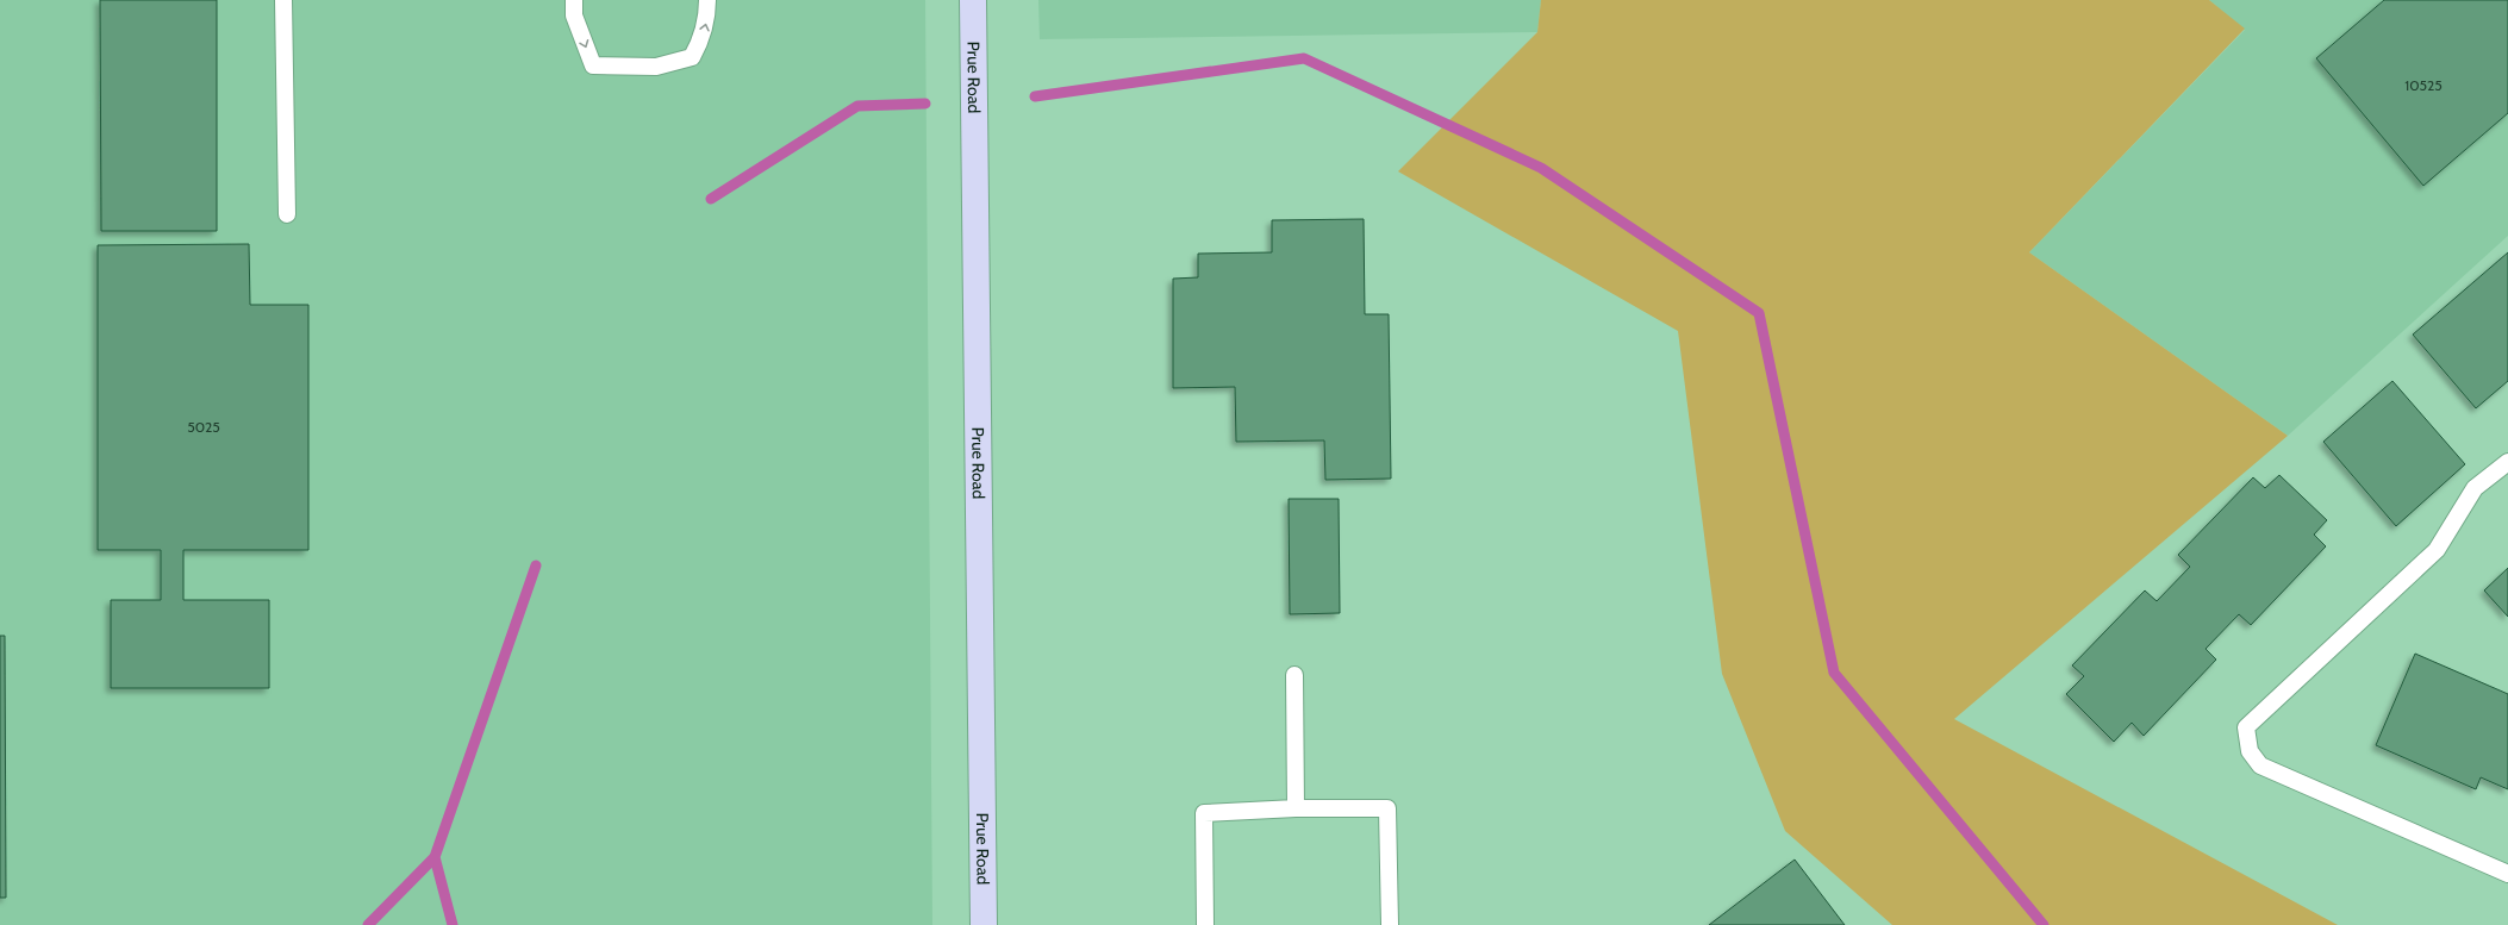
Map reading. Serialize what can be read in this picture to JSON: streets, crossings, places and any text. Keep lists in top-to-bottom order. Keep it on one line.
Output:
{"streets":{"street":["Prue Road"]},"house_numbers":["10525","5025"]}
